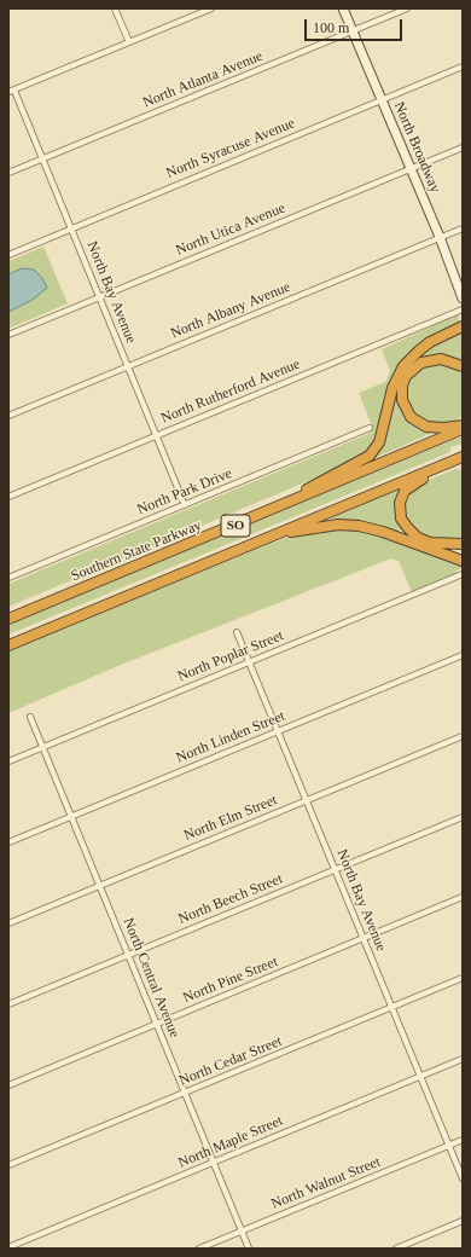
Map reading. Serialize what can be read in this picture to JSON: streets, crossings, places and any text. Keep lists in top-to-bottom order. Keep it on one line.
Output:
{"streets":{"highway":["SO","Southern State Parkway"],"main road":["North Broadway"],"street":["North Atlanta Avenue","North Syracuse Avenue","North Utica Avenue","North Bay Avenue","North Albany Avenue","North Rutherford Avenue","North Park Drive","North Poplar Street","North Linden Street","North Elm Street","North Beech Street","North Central Avenue","North Pine Street","North Cedar Street","North Maple Street","North Walnut Street"]},"crossings":[["North Atlanta Avenue","North Broadway"],["North Atlanta Avenue","North Bay Avenue"],["North Broadway","North Syracuse Avenue"],["North Broadway","North Utica Avenue"],["North Broadway","North Albany Avenue"],["North Syracuse Avenue","North Bay Avenue"],["North Utica Avenue","North Bay Avenue"],["North Bay Avenue","North Albany Avenue"],["North Bay Avenue","North Rutherford Avenue"],["North Bay Avenue","North Park Drive"],["North Bay Avenue","North Poplar Street"],["North Bay Avenue","North Linden Street"],["North Bay Avenue","North Elm Street"],["North Bay Avenue","North Beech Street"],["North Bay Avenue","North Pine Street"],["North Bay Avenue","North Cedar Street"],["North Bay Avenue","North Maple Street"],["North Bay Avenue","North Walnut Street"],["North Poplar Street","North Central Avenue"],["North Linden Street","North Central Avenue"],["North Elm Street","North Central Avenue"],["North Beech Street","North Central Avenue"],["North Central Avenue","North Pine Street"],["North Central Avenue","North Cedar Street"],["North Central Avenue","North Maple Street"],["North Central Avenue","North Walnut Street"]],"scale_bar":"100 m"}
